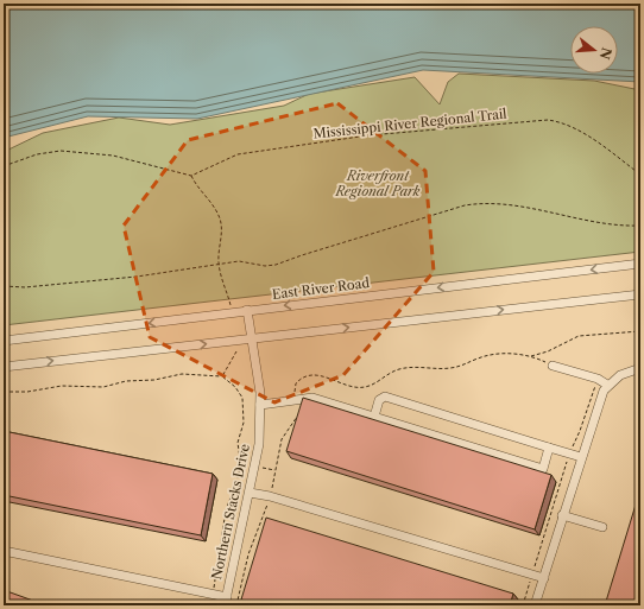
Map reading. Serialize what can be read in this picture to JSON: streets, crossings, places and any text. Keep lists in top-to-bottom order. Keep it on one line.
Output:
{"streets":{"street":["East River Road","Northern Stacks Drive"],"path":["Mississippi River Regional Trail"]},"crossings":[["East River Road","Northern Stacks Drive"]],"parks":["Riverfront Regional Park"],"north":"right"}
